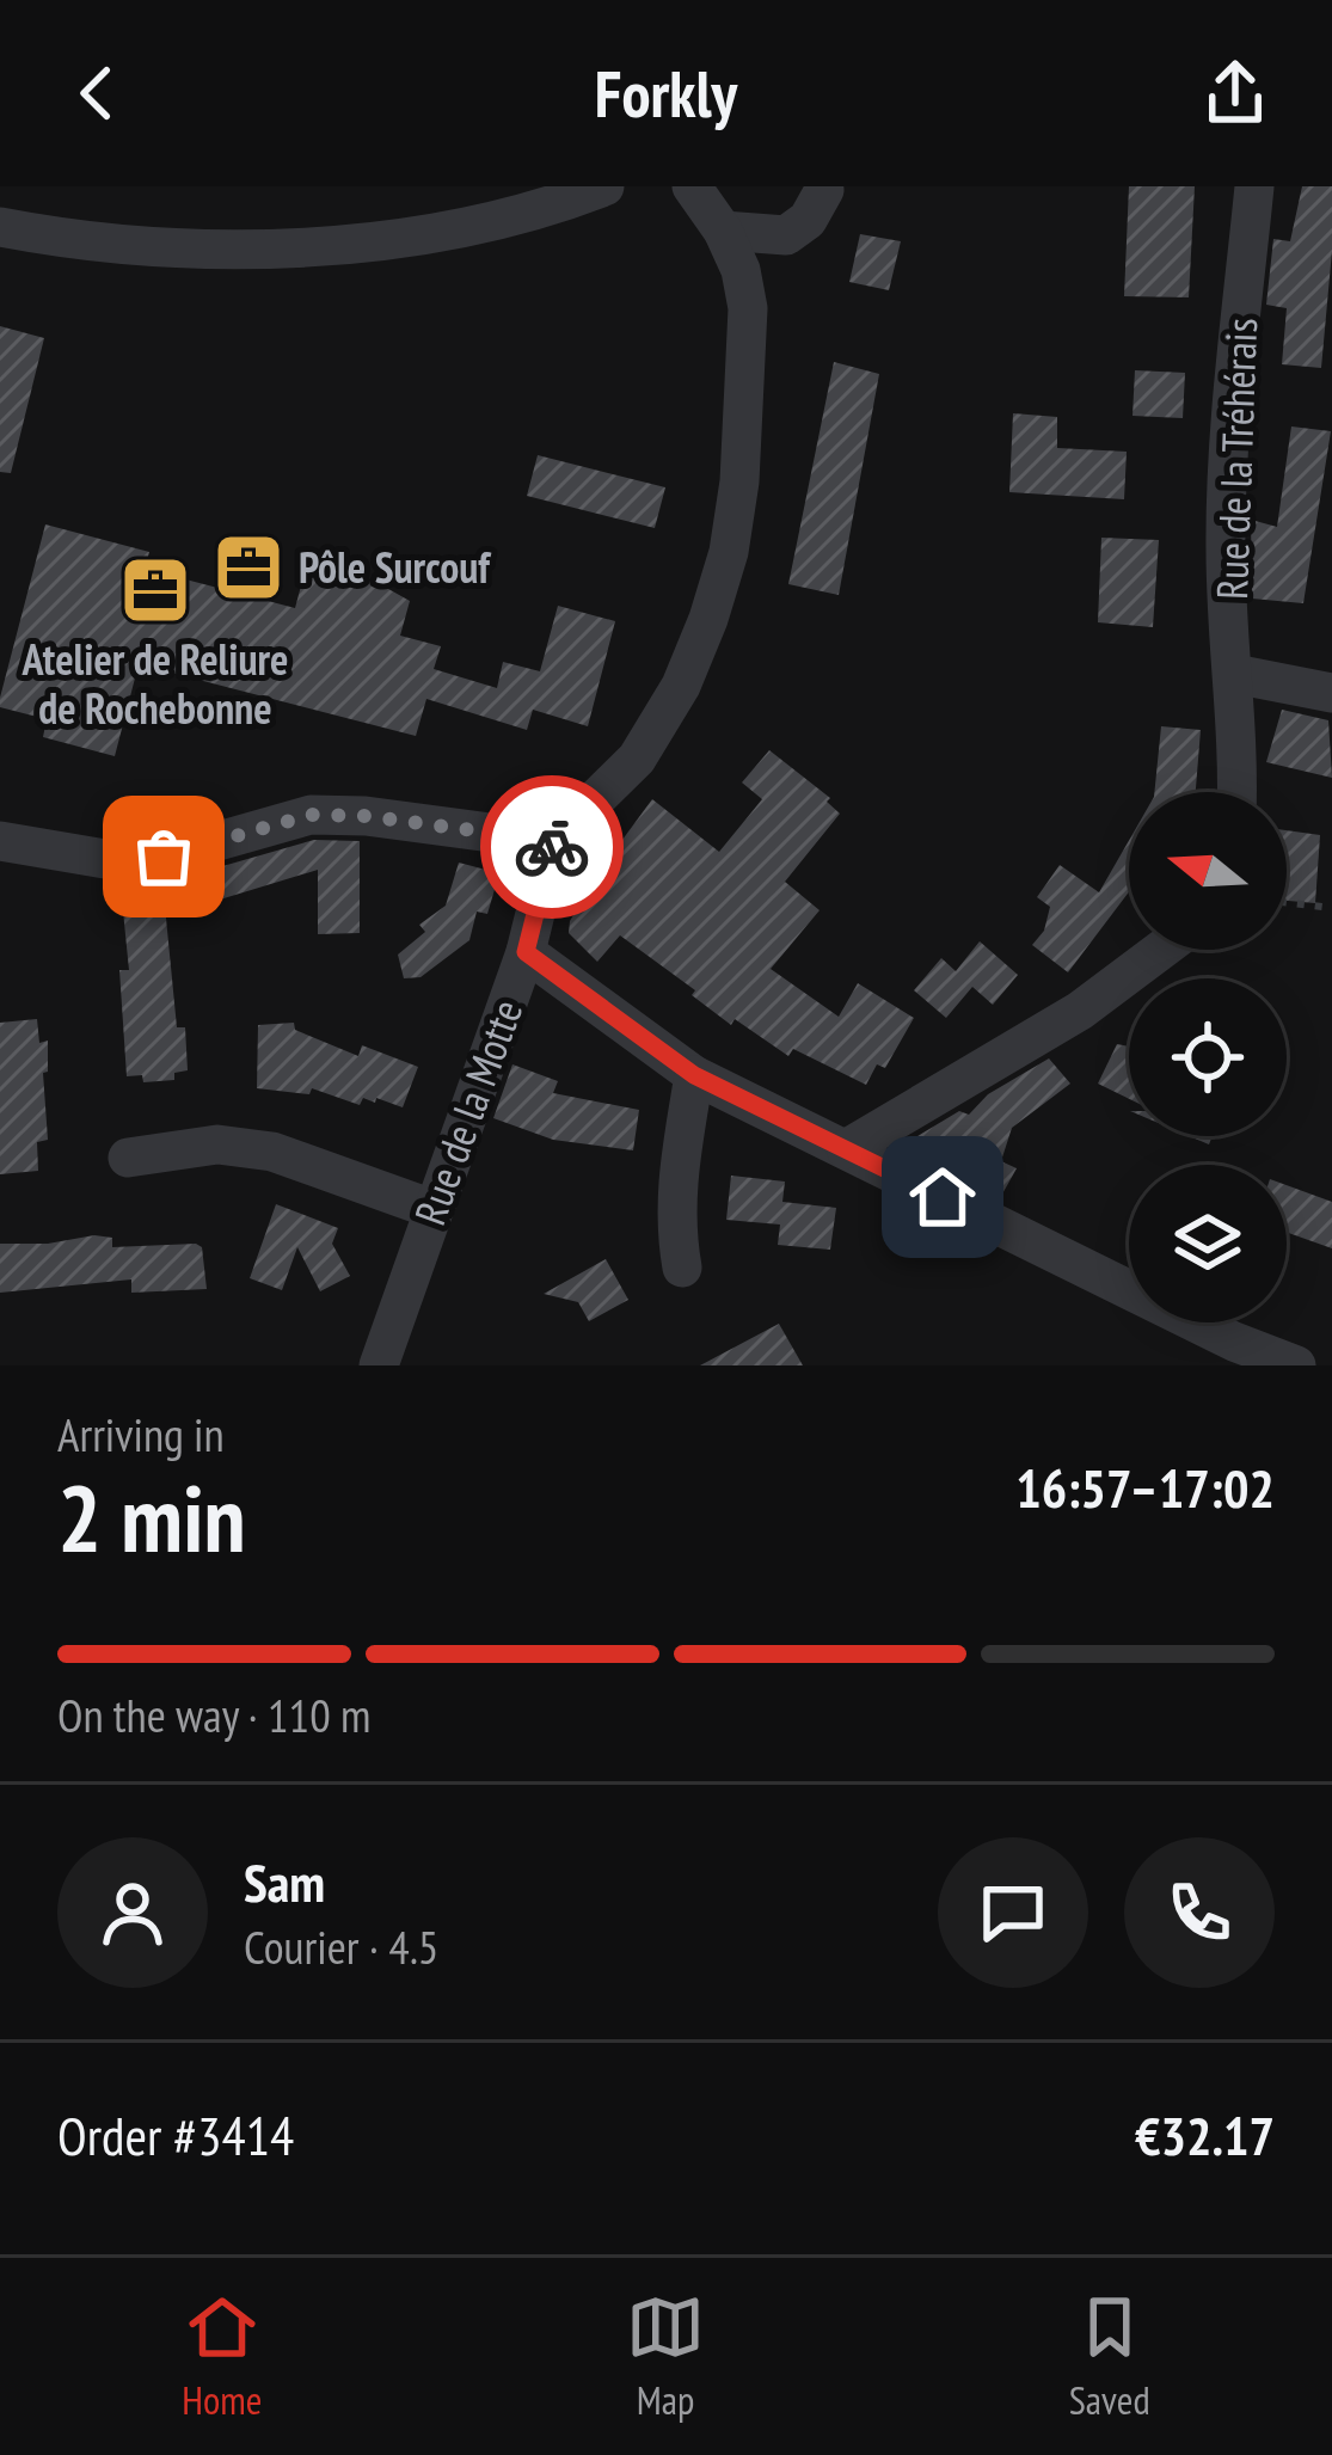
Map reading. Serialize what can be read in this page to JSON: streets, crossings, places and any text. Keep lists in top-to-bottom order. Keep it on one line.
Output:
{"streets":{"street":["Rue de la Tréhérais","Rue de la Motte"]},"places":{"office":["Pôle Surcouf","Atelier de Reliure de Rochebonne"]},"north":"left","page":{"header":"Forkly","heading":["2 min","Arriving in","16:57–17:02"],"panel":["Sam","Courier · 4.5","Order #3414","€32.17"],"bar":"On the way · 110 m","tabs":["Home","Map","Saved"]}}
